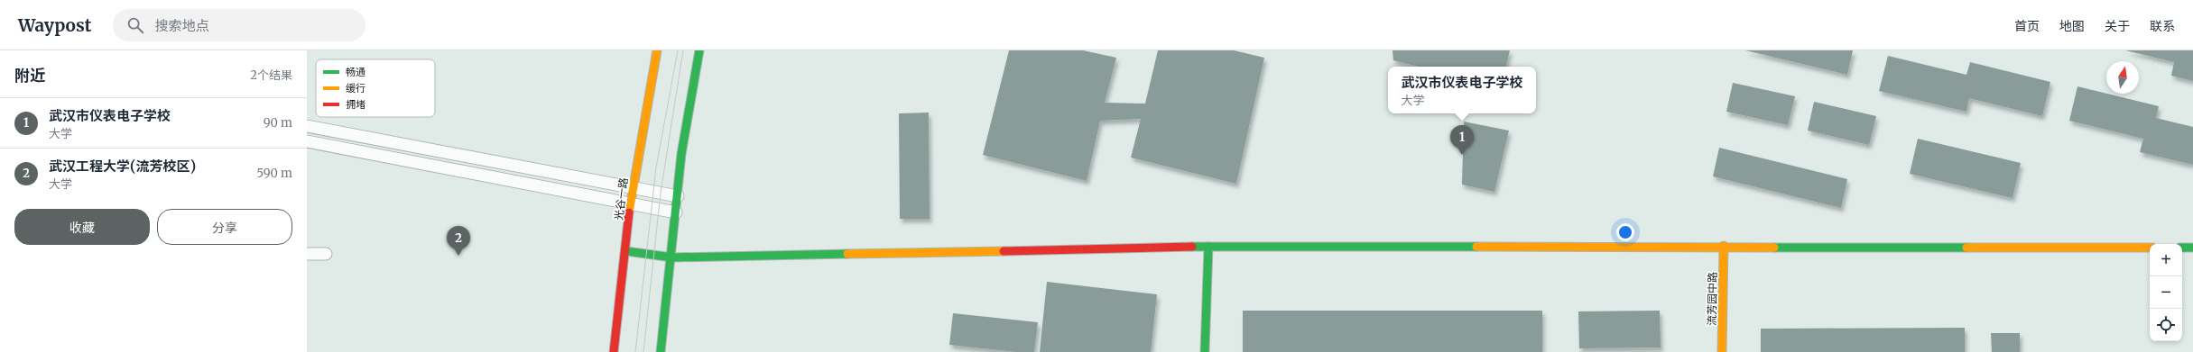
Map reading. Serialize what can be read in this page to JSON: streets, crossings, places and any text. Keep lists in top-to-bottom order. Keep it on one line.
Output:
{"streets":{"street":["光谷一路","流芳园中路"]},"legend":["畅通","缓行","拥堵"],"north":"top","page":{"header":"Waypost","search":"搜索地点","nav":["首页","地图","关于","联系"],"heading":["附近","2个结果"],"popup":["武汉市仪表电子学校","大学"],"list":[{"mark":"1","name":"武汉市仪表电子学校","note":"大学","value":"90 m"},{"mark":"2","name":"武汉工程大学(流芳校区)","note":"大学","value":"590 m"}],"pins":["1","2"],"buttons":["收藏","分享"],"map_buttons":["+","−"]}}
